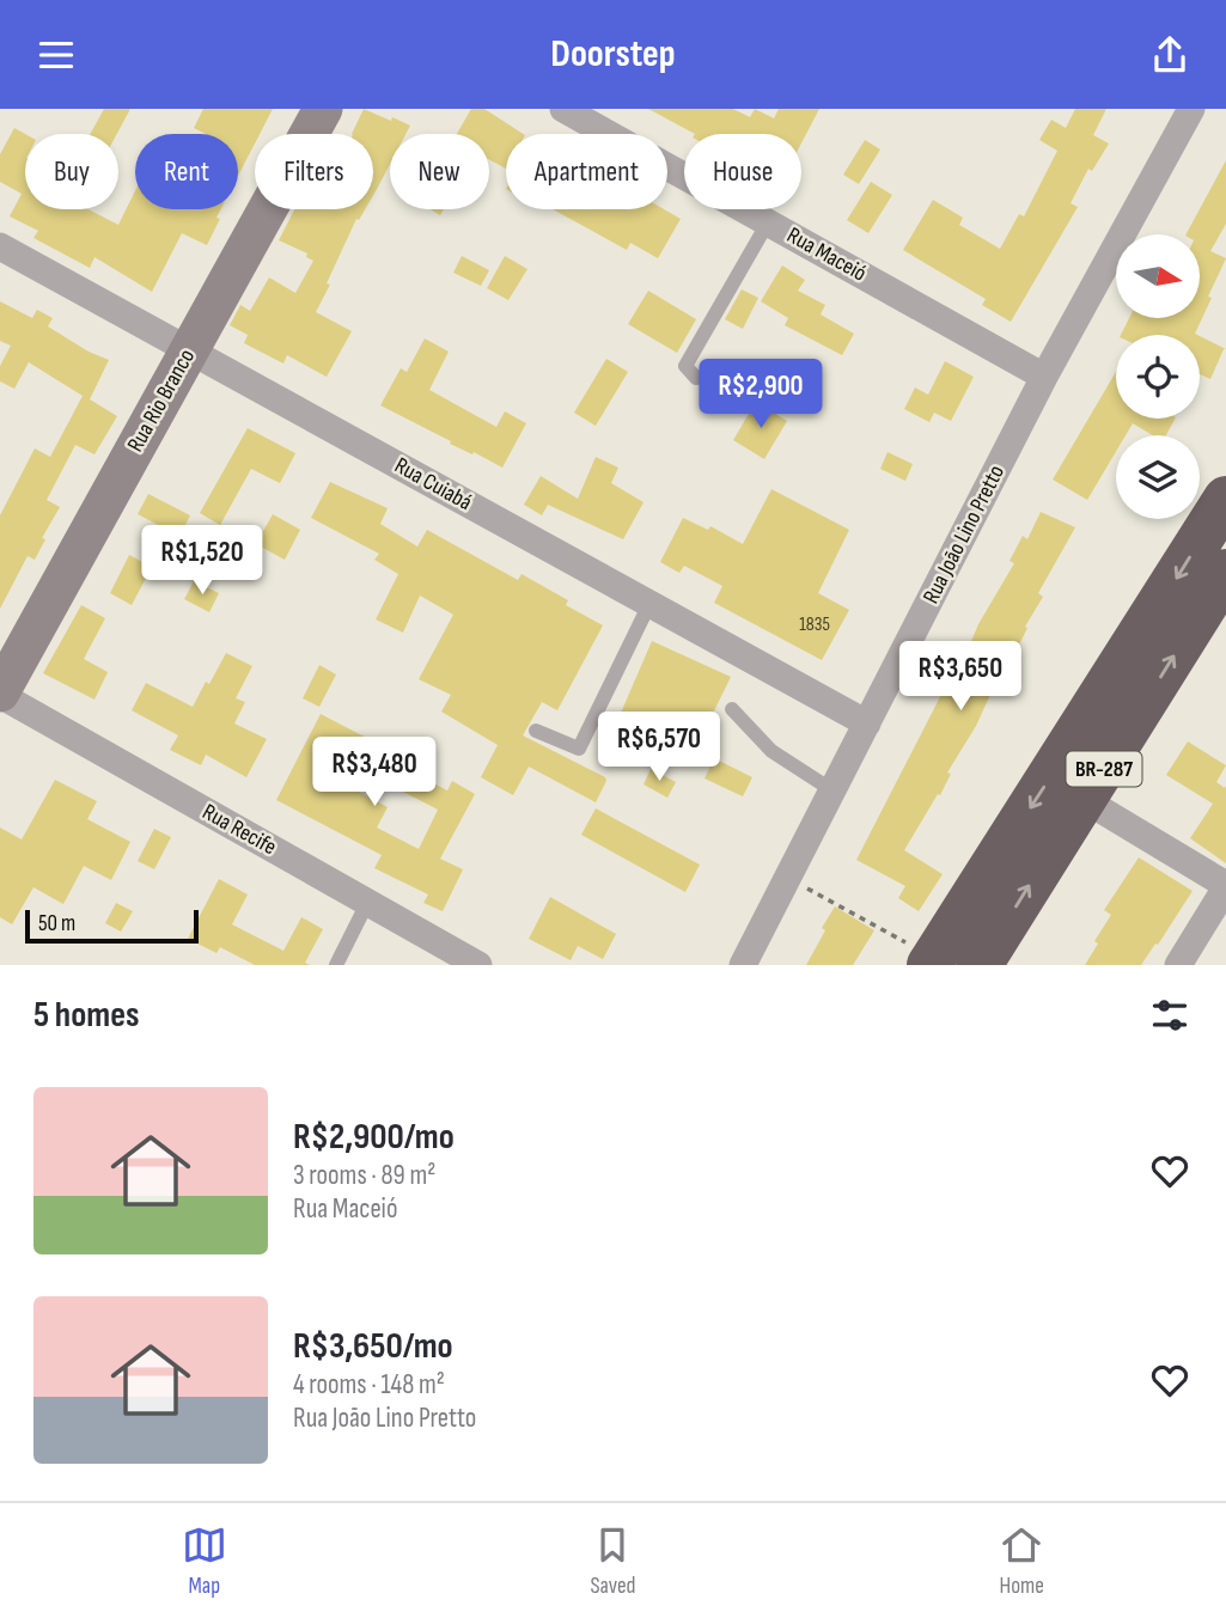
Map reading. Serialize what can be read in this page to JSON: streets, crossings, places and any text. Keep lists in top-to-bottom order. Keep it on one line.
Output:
{"streets":{"highway":["BR-287"],"street":["Rua Maceió","Rua Rio Branco","Rua Cuiabá","Rua João Lino Pretto","Rua Recife"]},"crossings":[["Rua Maceió","Rua João Lino Pretto"],["Rua Rio Branco","Rua Cuiabá"],["Rua Rio Branco","Rua Recife"],["Rua Cuiabá","Rua João Lino Pretto"]],"house_numbers":["1835"],"scale_bar":"50 m","north":"right","page":{"header":"Doorstep","chip":["Buy","Rent","Filters","New","Apartment","House"],"price":["R$2,900","R$1,520","R$3,650","R$6,570","R$3,480"],"scale":"50 m","heading":"5 homes","list":[{"name":"R$2,900/mo","note":"3 rooms · 89 m² · Rua Maceió"},{"name":"R$3,650/mo","note":"4 rooms · 148 m² · Rua João Lino Pretto"}],"tabs":["Map","Saved","Home"]}}
